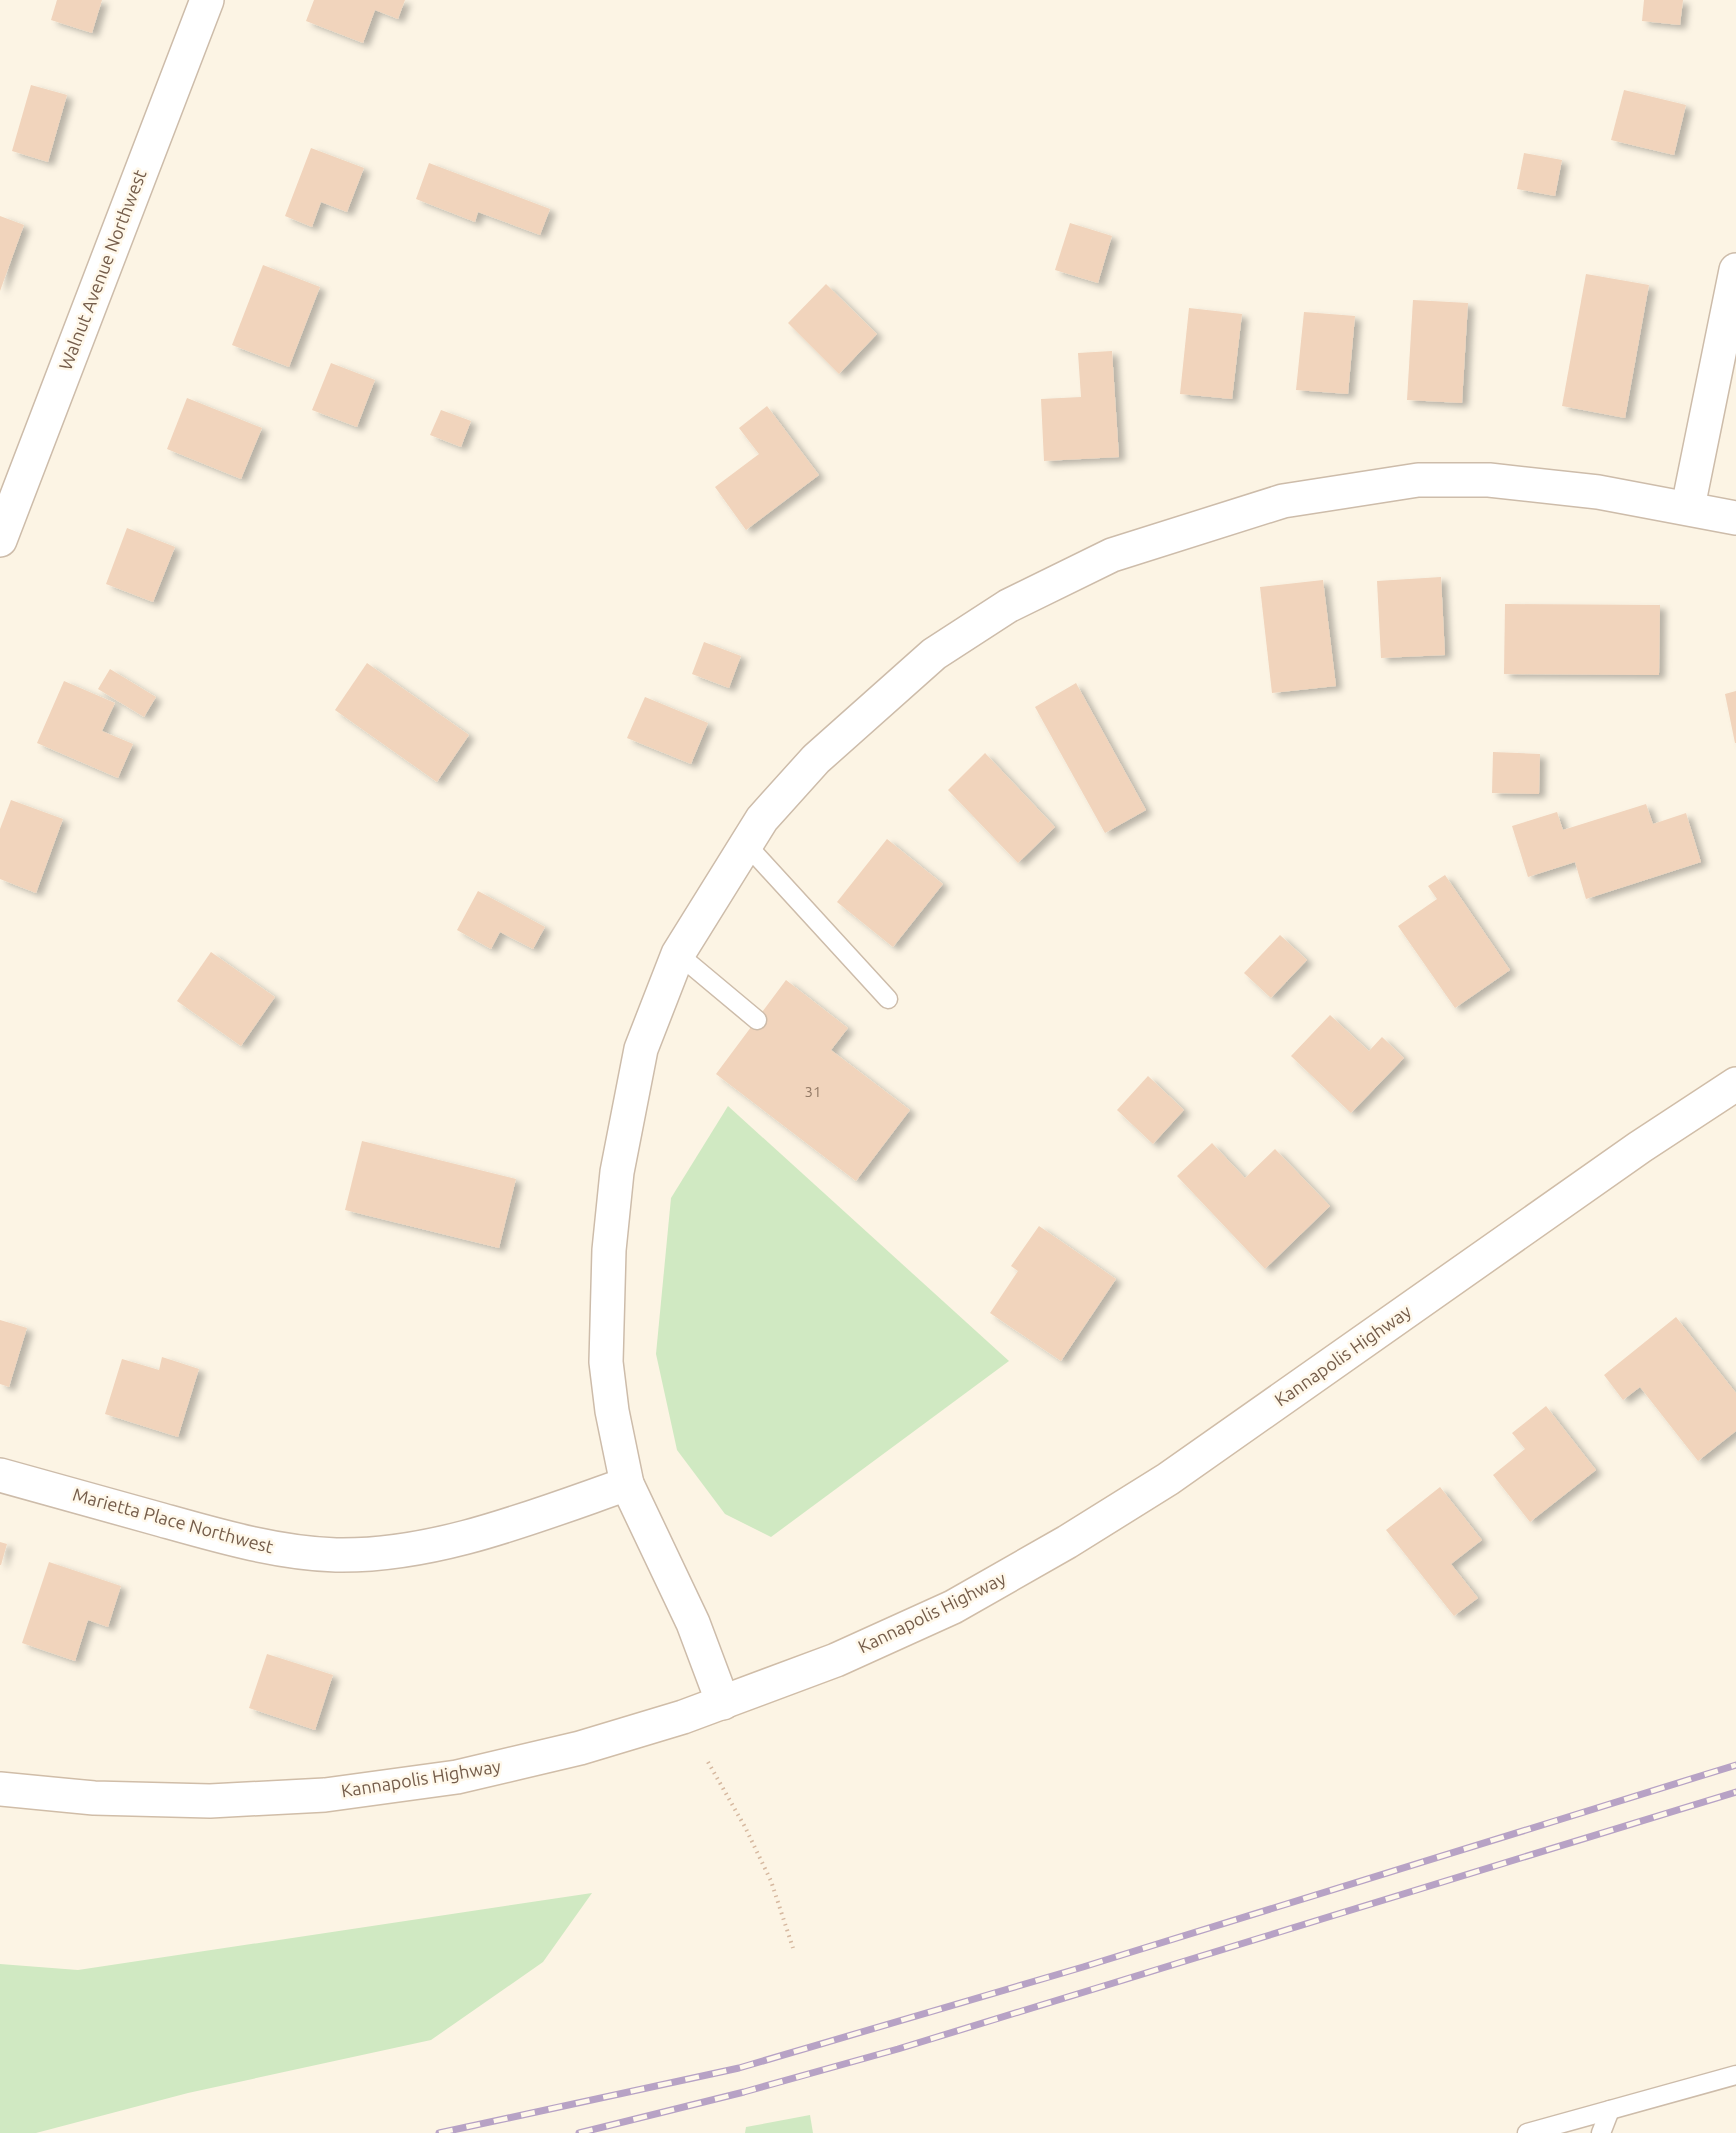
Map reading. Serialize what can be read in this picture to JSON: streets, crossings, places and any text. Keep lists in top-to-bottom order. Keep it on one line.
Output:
{"streets":{"street":["Walnut Avenue Northwest","Kannapolis Highway","Marietta Place Northwest"]},"house_numbers":["31"]}
